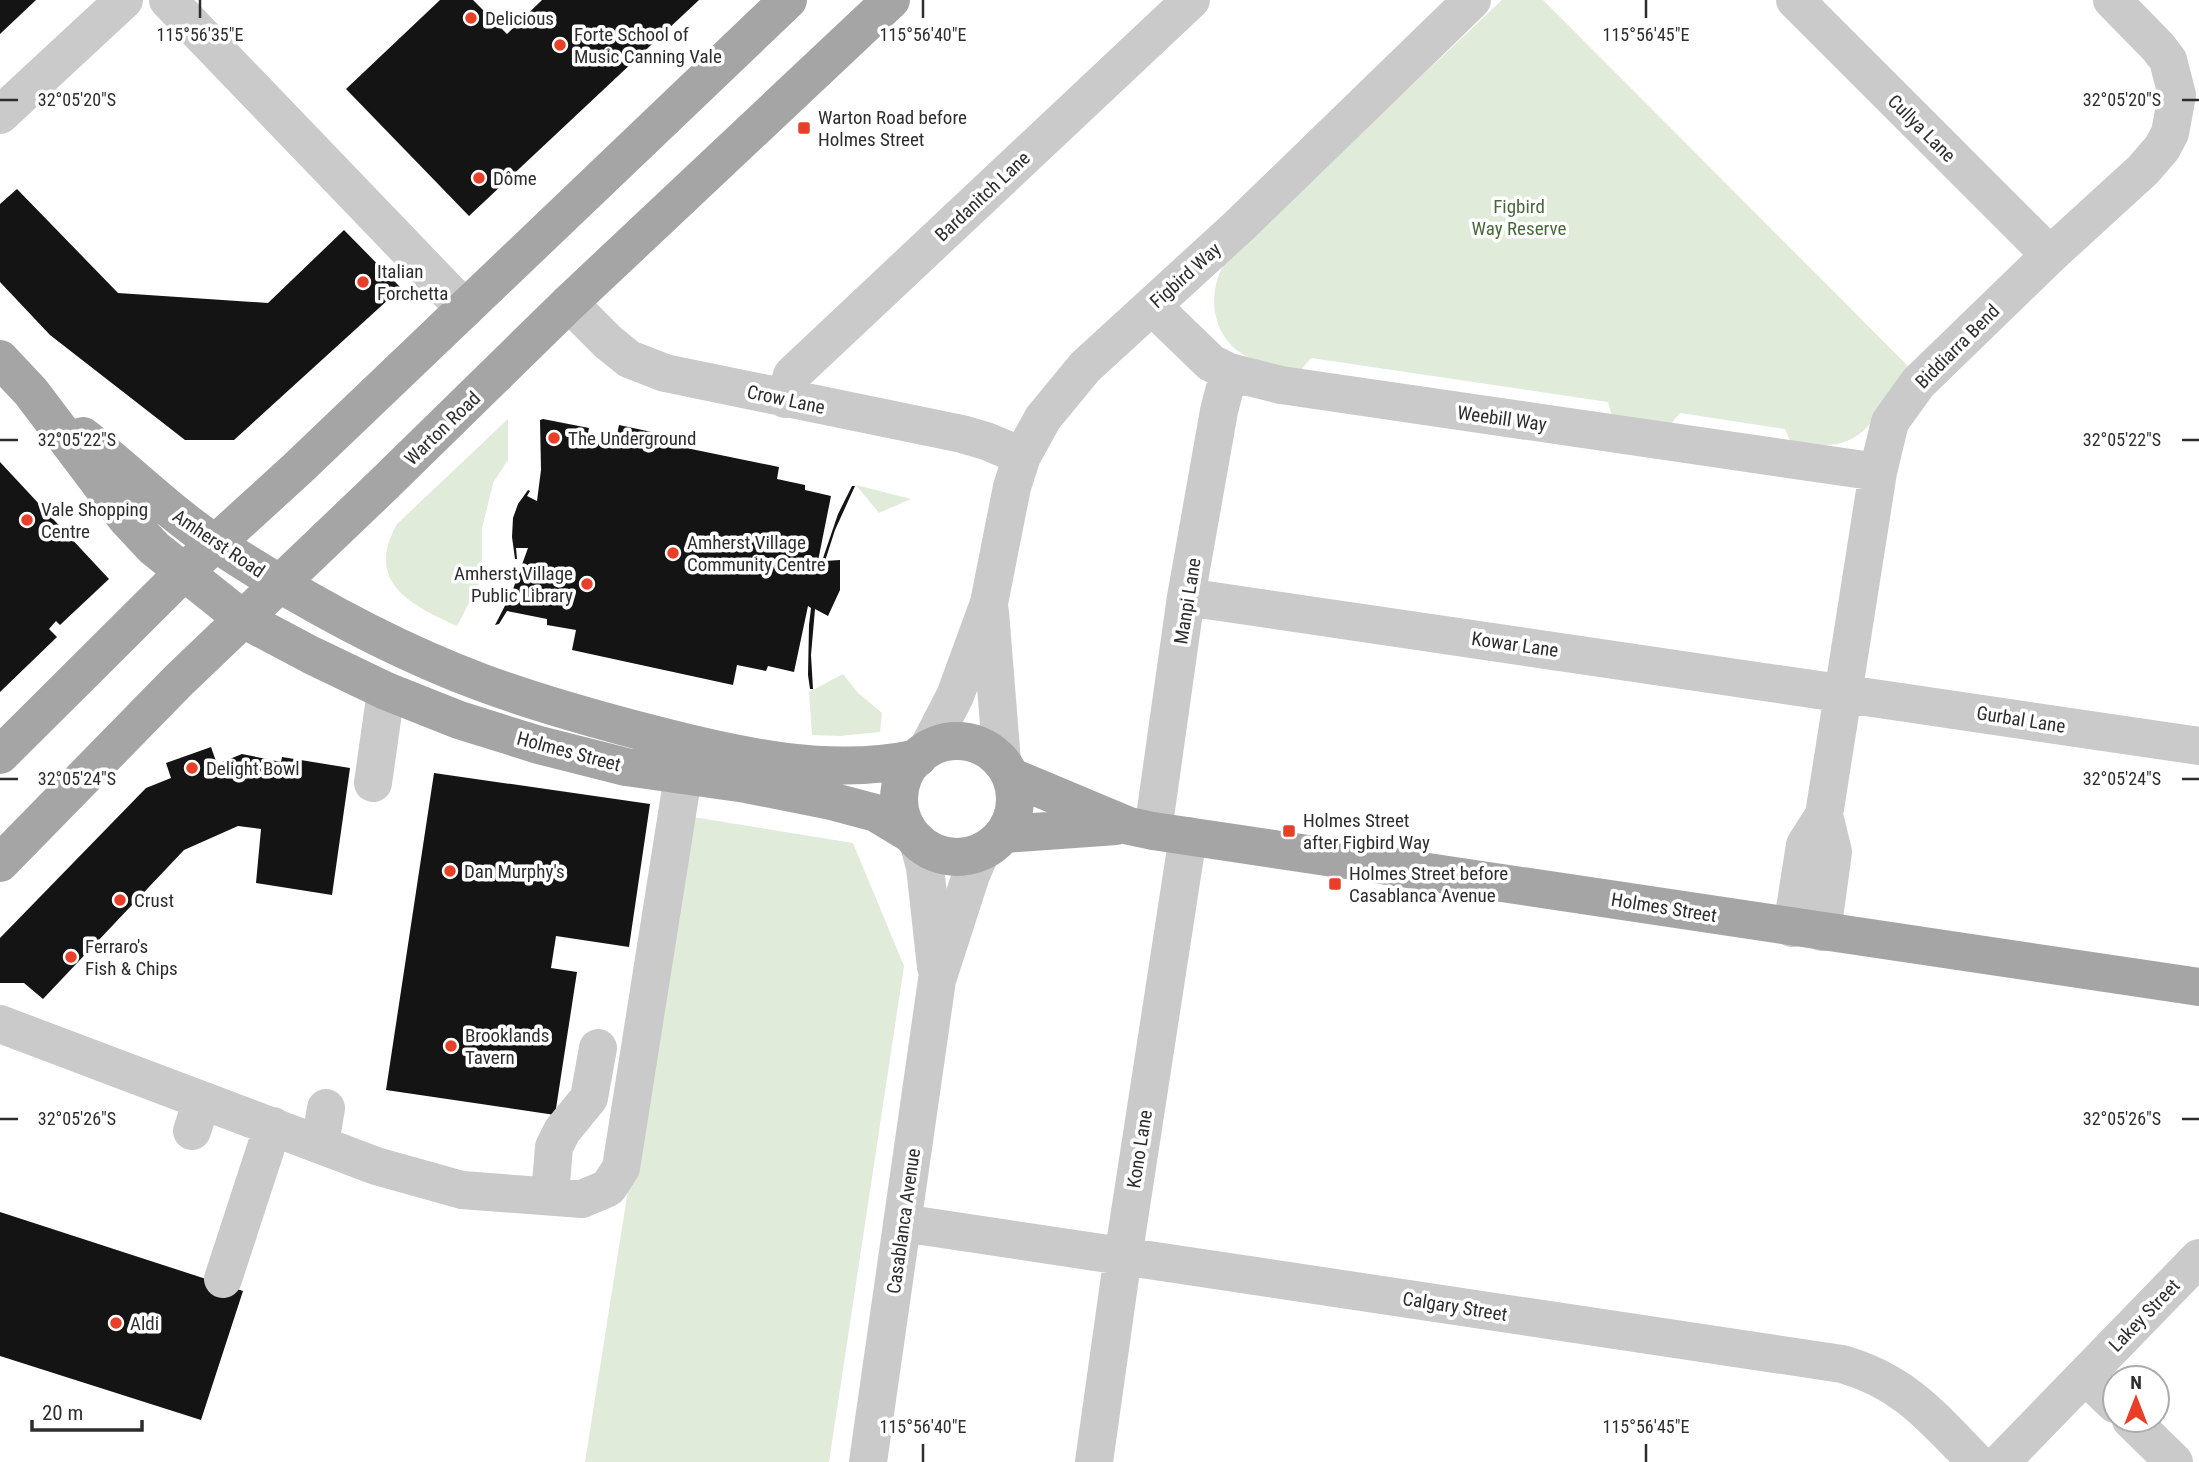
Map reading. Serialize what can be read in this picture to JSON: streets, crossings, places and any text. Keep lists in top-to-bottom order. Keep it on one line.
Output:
{"streets":{"main road":["Warton Road","Amherst Road","Holmes Street"],"street":["Cullya Lane","Bardanitch Lane","Figbird Way","Biddiarra Bend","Crow Lane","Weebill Way","Manpi Lane","Kowar Lane","Gurbal Lane","Kono Lane","Casablanca Avenue","Calgary Street","Lakey Street"]},"crossings":[["Cullya Lane","Biddiarra Bend"],["Bardanitch Lane","Crow Lane"],["Figbird Way","Crow Lane"],["Figbird Way","Weebill Way"],["Figbird Way","Holmes Street"],["Figbird Way","Casablanca Avenue"],["Biddiarra Bend","Weebill Way"],["Biddiarra Bend","Kowar Lane"],["Biddiarra Bend","Gurbal Lane"],["Biddiarra Bend","Holmes Street"],["Crow Lane","Warton Road"],["Weebill Way","Manpi Lane"],["Warton Road","Amherst Road"],["Warton Road","Holmes Street"],["Amherst Road","Holmes Street"],["Manpi Lane","Kowar Lane"],["Manpi Lane","Holmes Street"],["Manpi Lane","Kono Lane"],["Kowar Lane","Gurbal Lane"],["Holmes Street","Kono Lane"],["Holmes Street","Casablanca Avenue"],["Kono Lane","Calgary Street"],["Casablanca Avenue","Calgary Street"]],"parks":["Figbird Way Reserve"],"places":{"other":["Delicious","Forte School of Music Canning Vale","Dôme","Italian Forchetta","The Underground","Vale Shopping Centre","Amherst Village Community Centre","Amherst Village Public Library","Delight Bowl","Dan Murphy's","Crust","Ferraro's Fish & Chips","Brooklands Tavern","Aldi"],"transit":["Warton Road before Holmes Street","Holmes Street after Figbird Way","Holmes Street before Casablanca Avenue"]},"scale_bar":"20 m","north":"top","coordinates":["115°56'35\"E","115°56'40\"E","115°56'45\"E","32°05'20\"S","32°05'22\"S","32°05'24\"S","32°05'26\"S"]}
